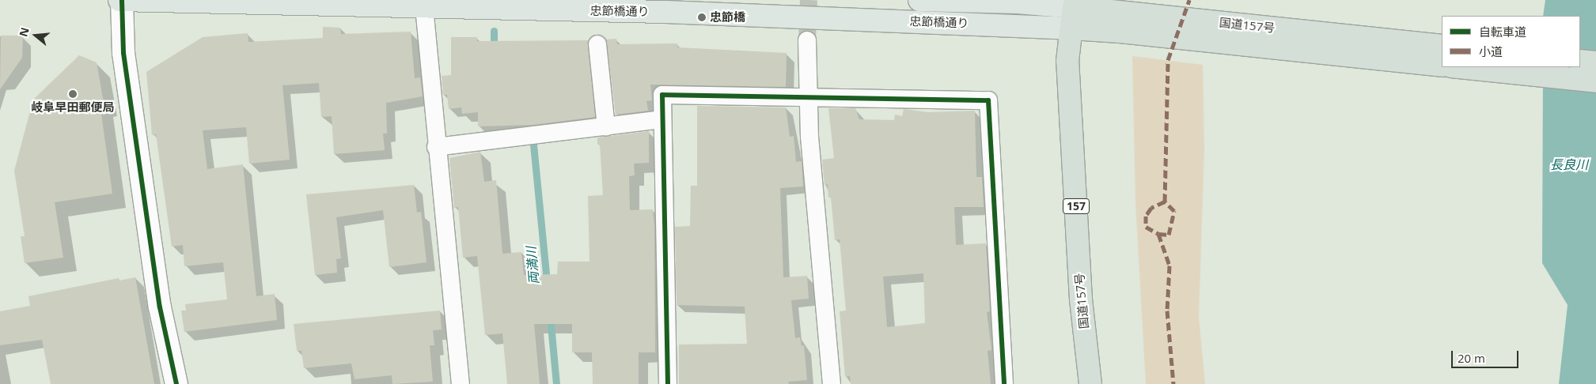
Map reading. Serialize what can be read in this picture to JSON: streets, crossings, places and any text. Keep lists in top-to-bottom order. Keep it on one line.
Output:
{"streets":{"highway":["国道157号","157"],"main road":["忠節橋通り"]},"crossings":[["忠節橋通り","国道157号"]],"water":["長良川","両満川"],"places":["忠節橋","岐阜早田郵便局"],"legend":["自転車道","小道"],"scale_bar":"20 m","north":"left"}
